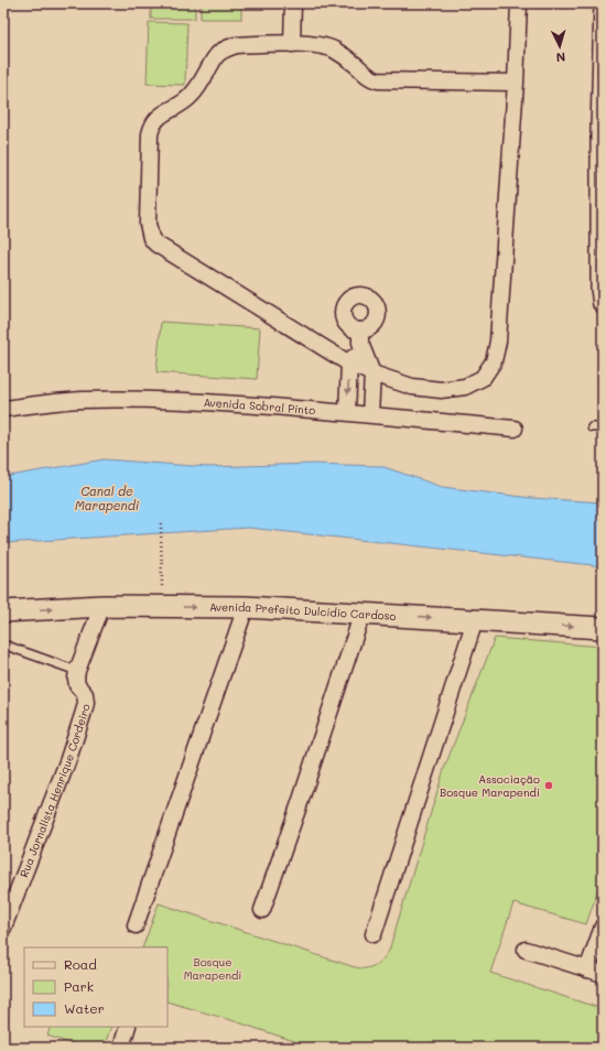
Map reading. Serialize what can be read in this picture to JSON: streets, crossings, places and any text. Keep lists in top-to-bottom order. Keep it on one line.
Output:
{"streets":{"street":["Avenida Sobral Pinto","Avenida Prefeito Dulcídio Cardoso","Rua Jornalista Henrique Cordeiro"]},"one_way":["Avenida Prefeito Dulcídio Cardoso"],"water":["Canal de Marapendi"],"parks":["Bosque Marapendi"],"places":["Associação Bosque Marapendi"],"legend":["Road","Park","Water"],"north":"bottom"}
